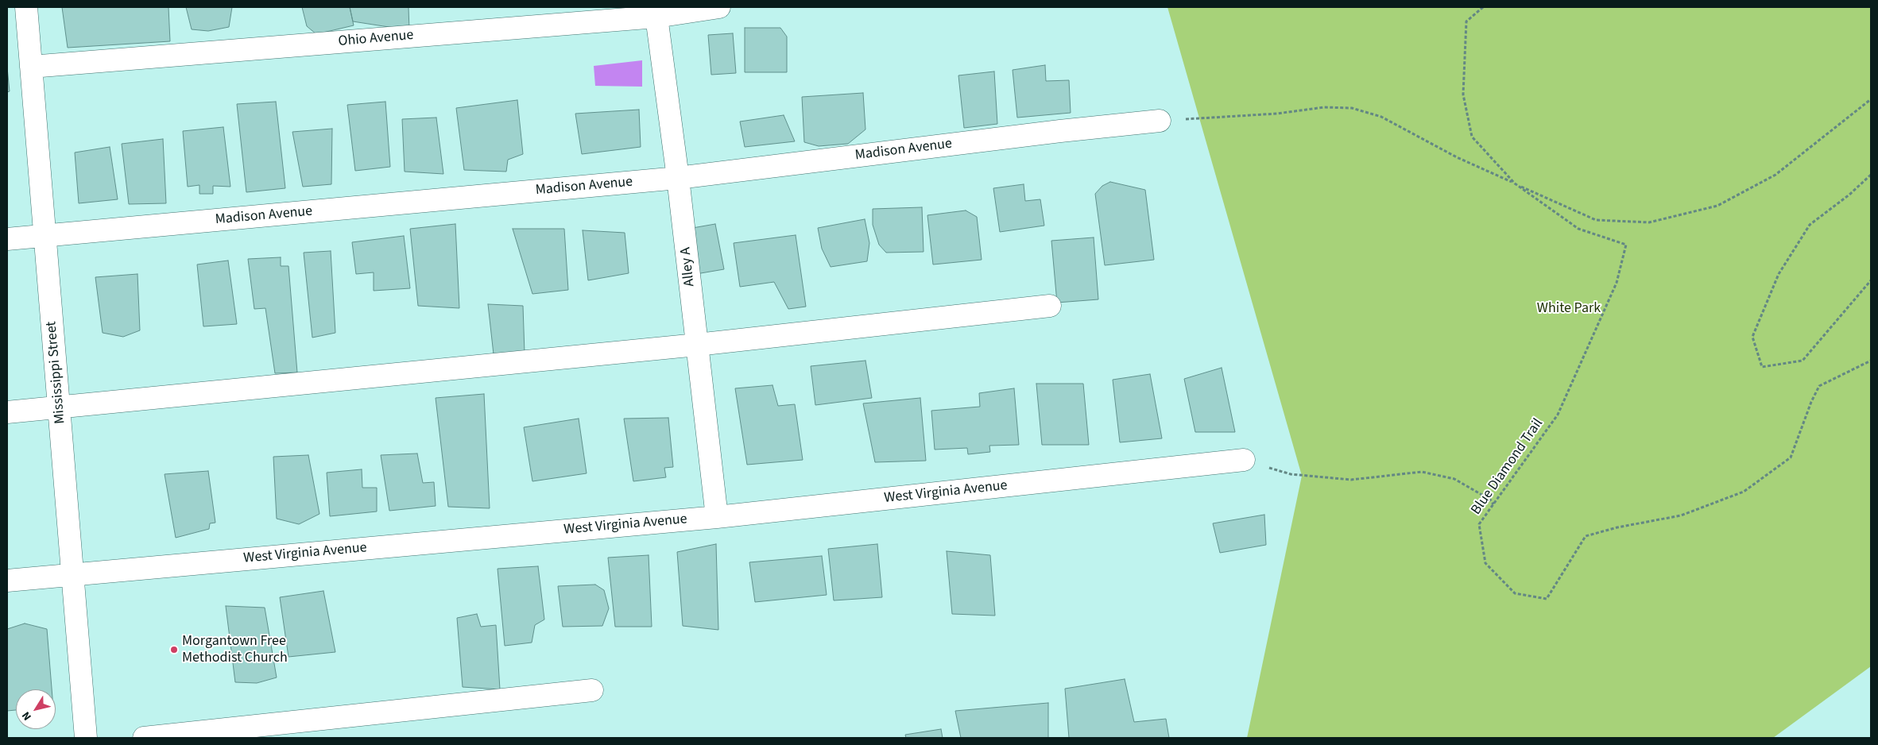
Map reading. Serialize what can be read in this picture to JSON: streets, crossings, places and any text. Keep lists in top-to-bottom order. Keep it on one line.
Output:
{"streets":{"street":["Ohio Avenue","Madison Avenue","Alley A","Mississippi Street","West Virginia Avenue"],"path":["Blue Diamond Trail"]},"crossings":[["Ohio Avenue","Alley A"],["Ohio Avenue","Mississippi Street"],["Madison Avenue","Alley A"],["Madison Avenue","Mississippi Street"],["Alley A","West Virginia Avenue"],["Mississippi Street","West Virginia Avenue"]],"parks":["White Park"],"places":["Morgantown Free Methodist Church"],"north":"bottom left"}
